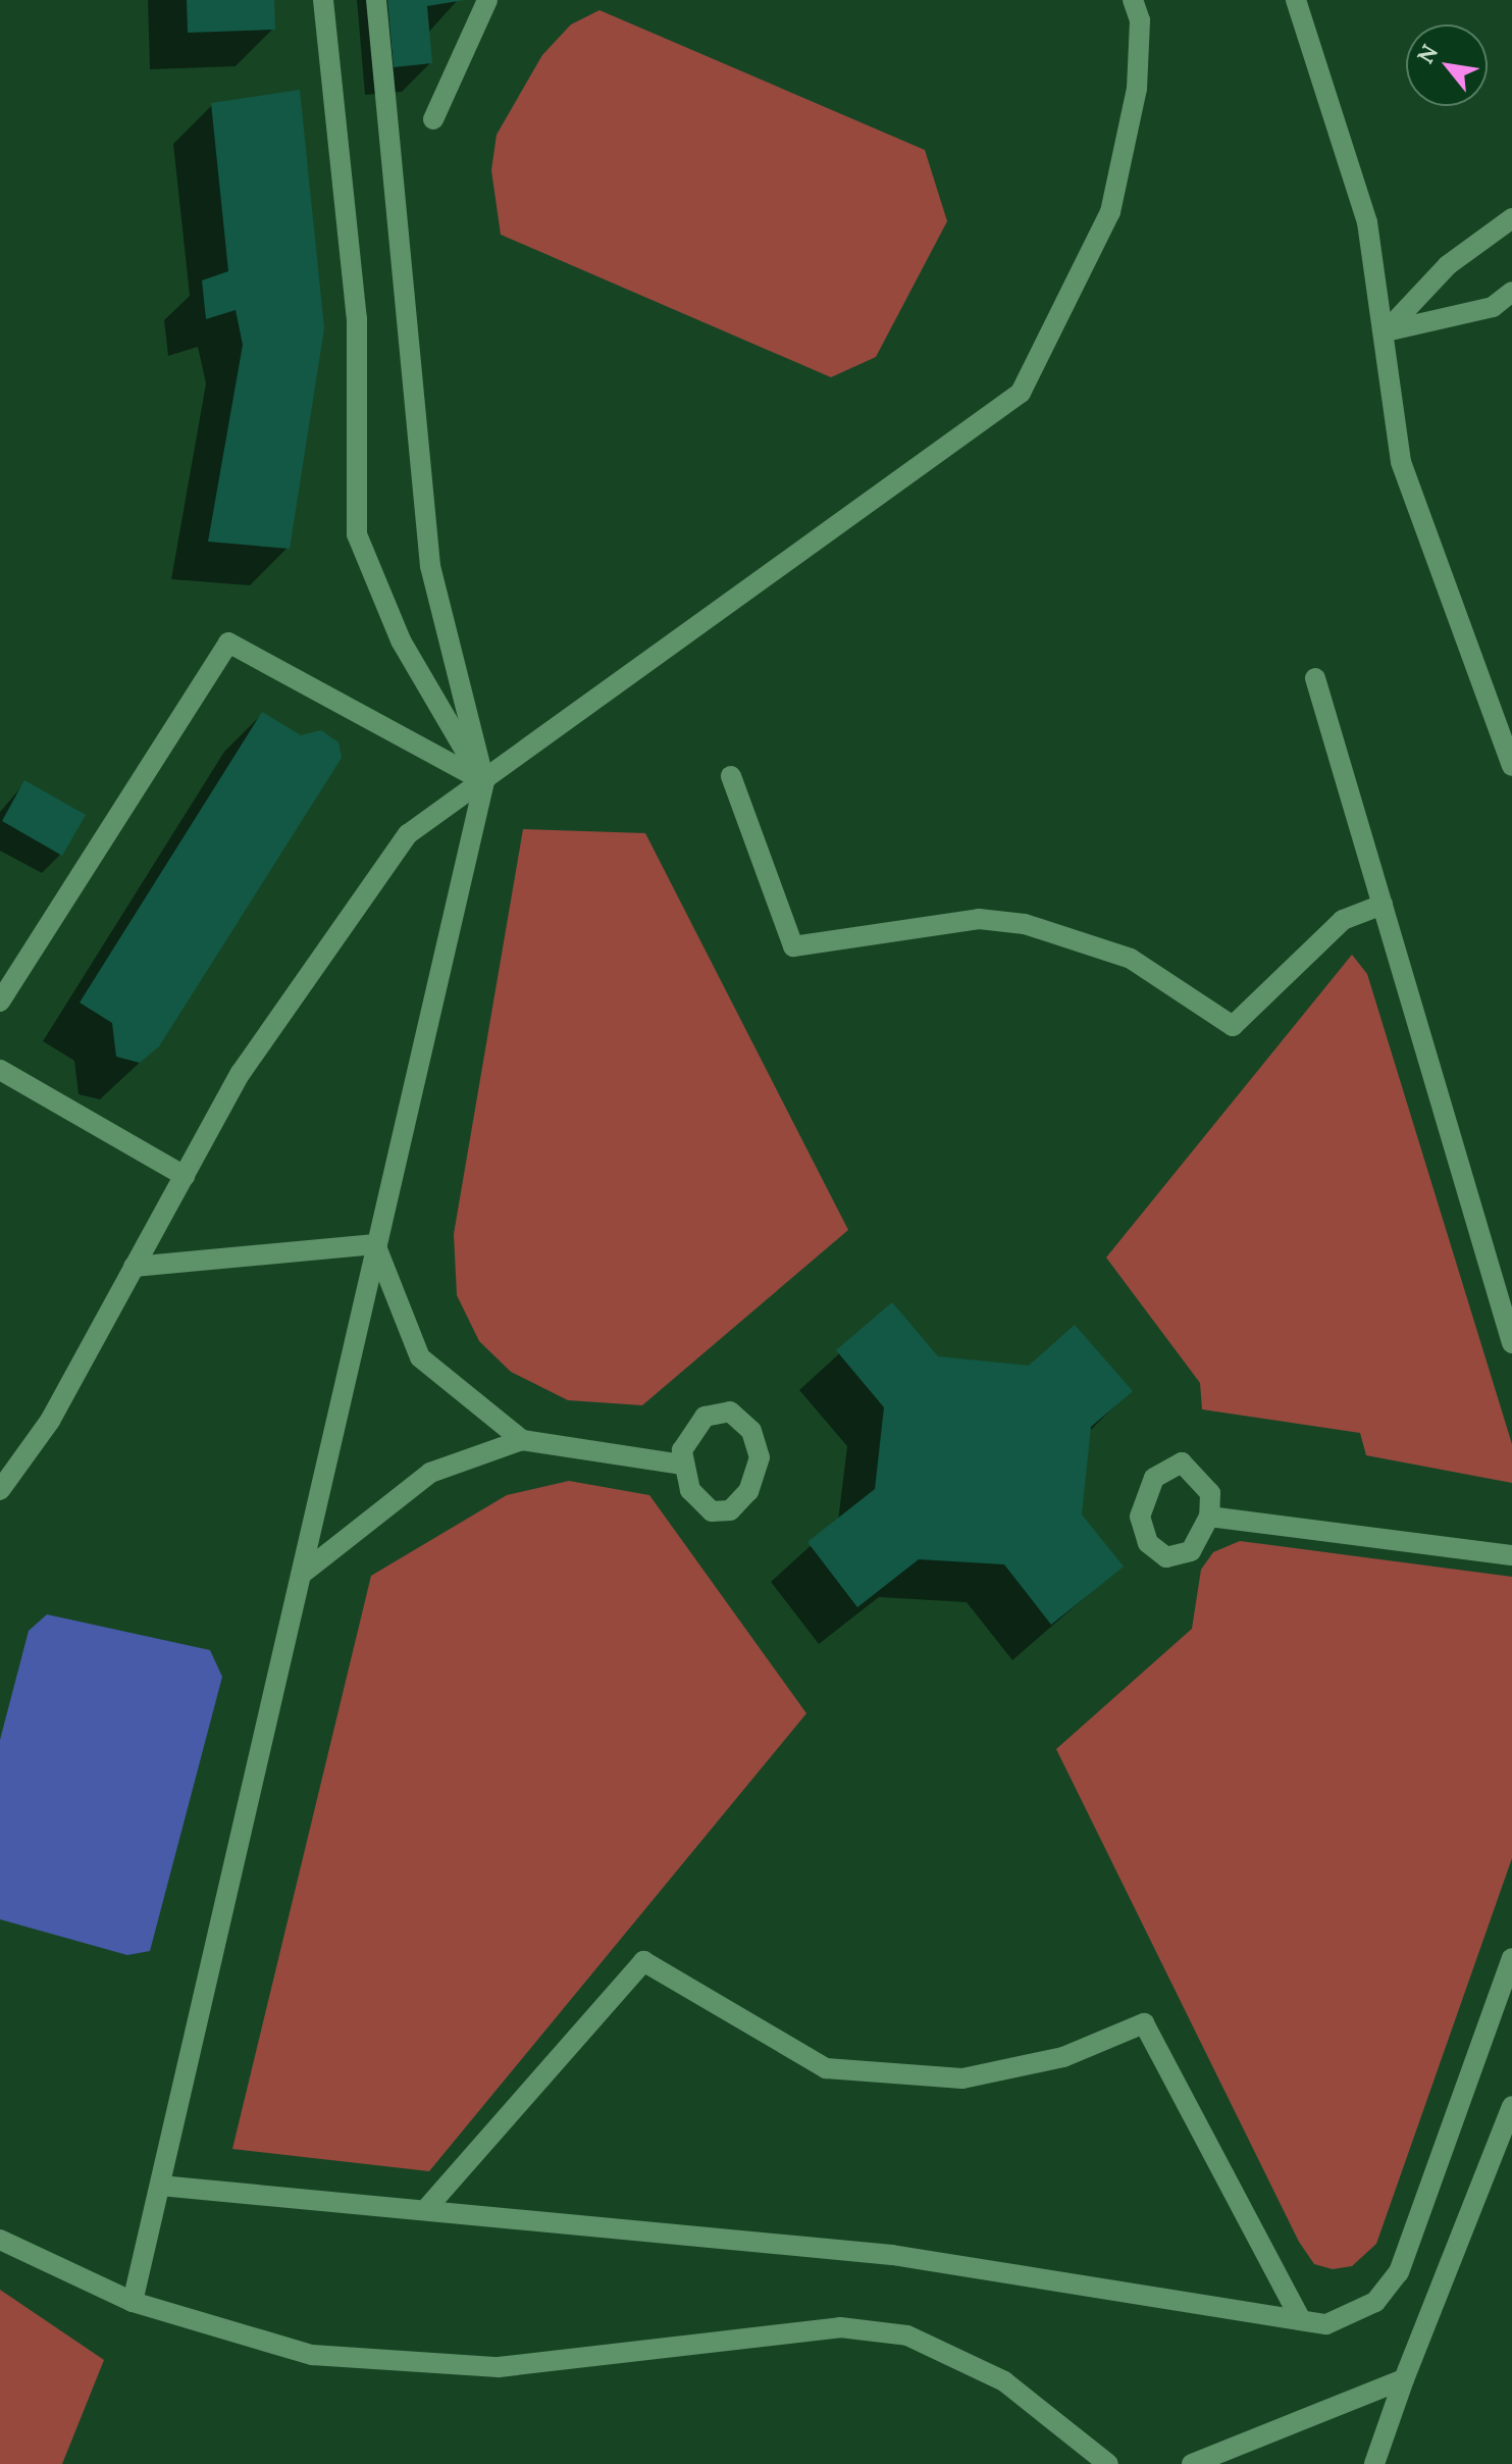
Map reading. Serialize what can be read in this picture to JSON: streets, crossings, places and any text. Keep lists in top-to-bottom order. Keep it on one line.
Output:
{"north":"top left"}
